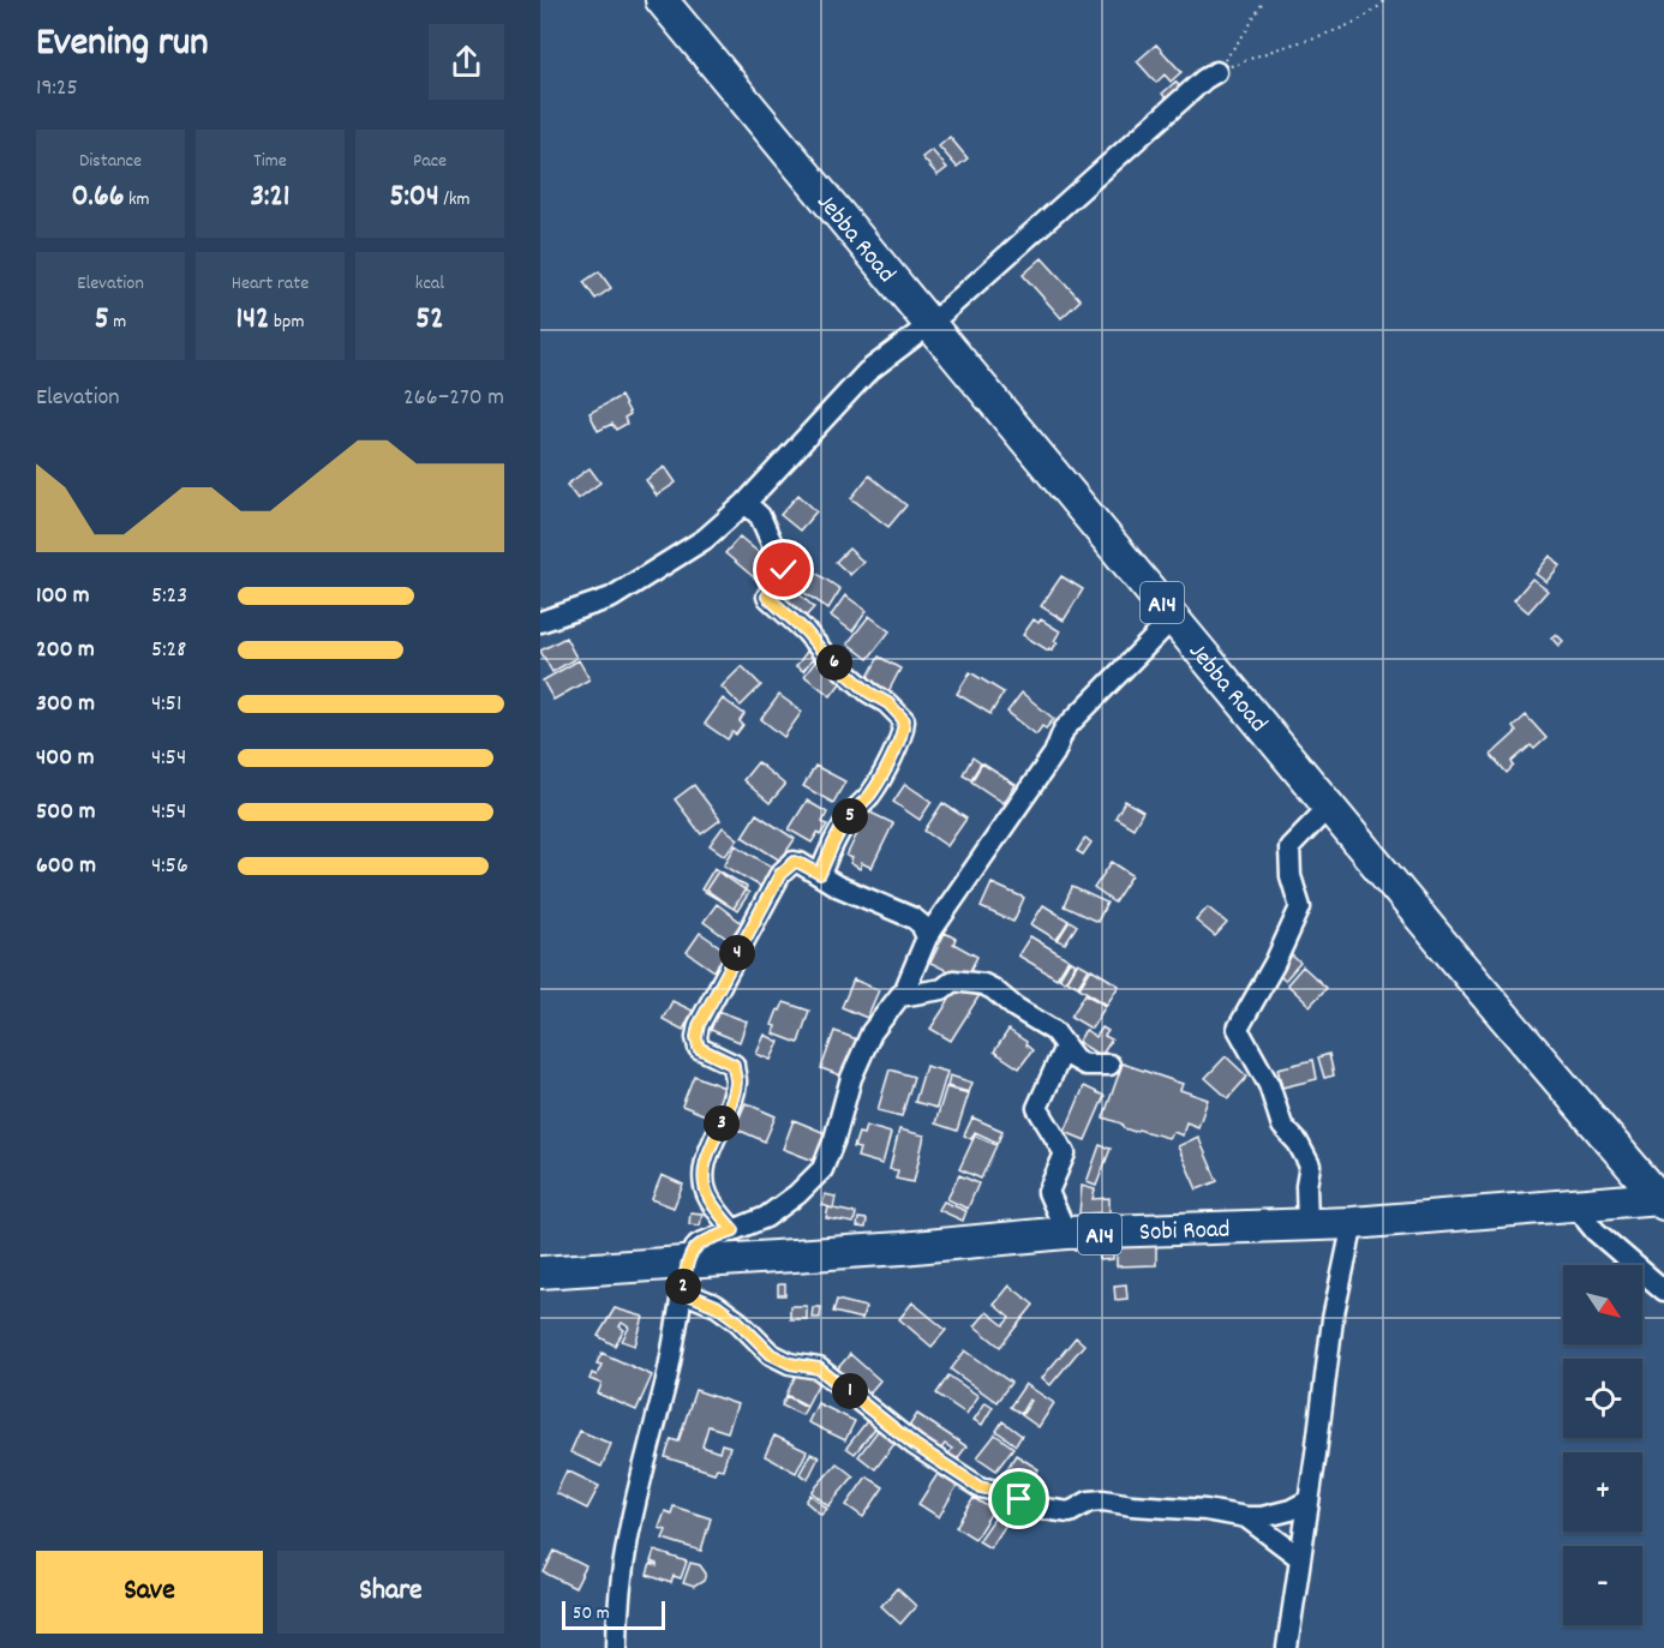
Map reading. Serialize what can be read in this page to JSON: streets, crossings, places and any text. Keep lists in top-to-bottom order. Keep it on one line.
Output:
{"streets":{"highway":["Jebba Road","A14","Sobi Road"]},"crossings":[["Jebba Road","A14"],["Jebba Road","Sobi Road"],["A14","Sobi Road"]],"scale_bar":"50 m","north":"bottom right","page":{"heading":["Evening run","19:25"],"stats":[["Distance","0.66 km"],["Time","3:21"],["Pace","5:04 /km"],["Elevation","5 m"],["Heart rate","142 bpm"],["kcal","52"]],"chart":["Elevation","266–270 m"],"list":[{"name":"100 m","note":"5:23"},{"name":"200 m","note":"5:28"},{"name":"300 m","note":"4:51"},{"name":"400 m","note":"4:54"},{"name":"500 m","note":"4:54"},{"name":"600 m","note":"4:56"}],"pins":["6","5","4","3","2","1"],"map_buttons":["+","−"],"buttons":["Save","Share"],"scale":"50 m"}}
